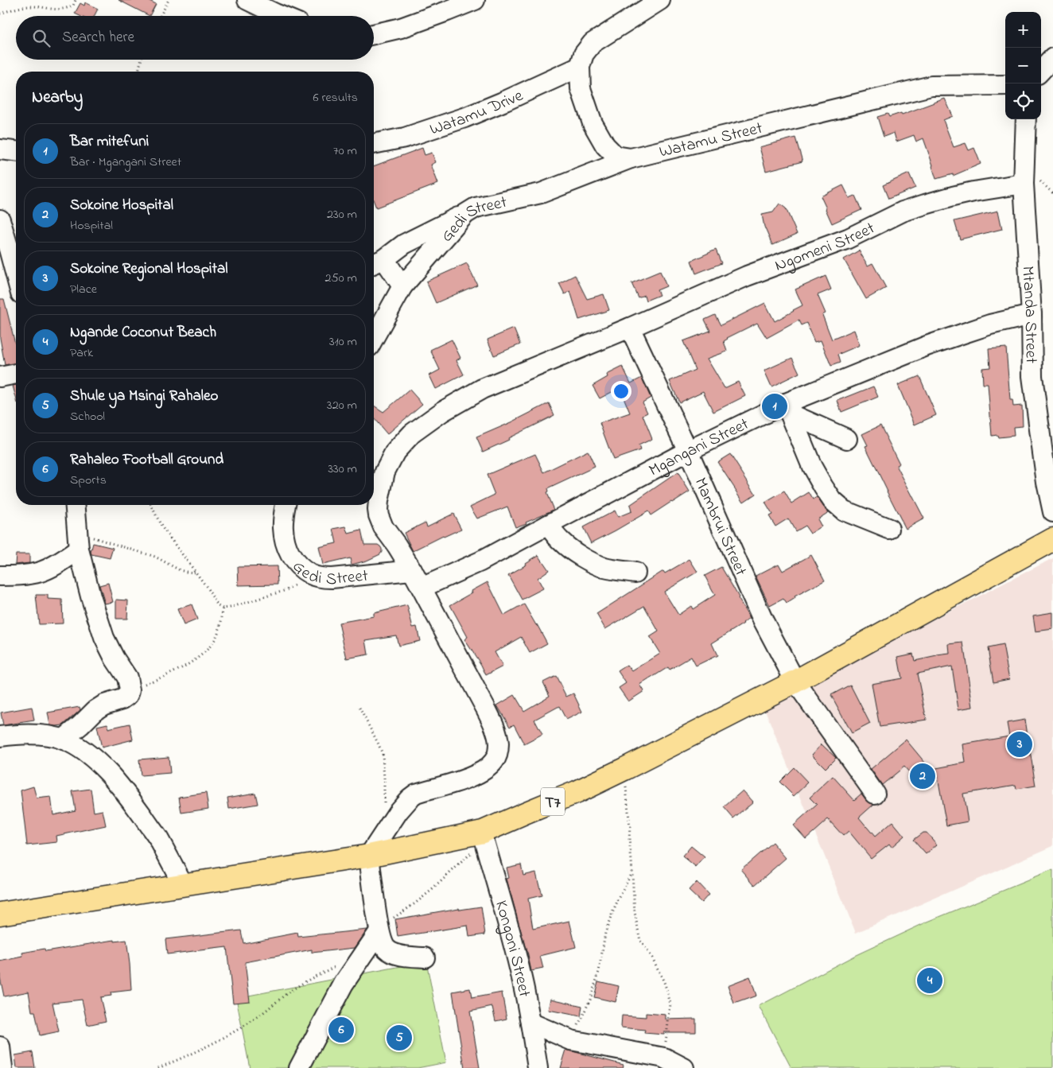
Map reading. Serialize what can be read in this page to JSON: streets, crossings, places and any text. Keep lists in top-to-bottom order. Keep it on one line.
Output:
{"streets":{"highway":["T7"],"street":["Watamu Drive","Watamu Street","Gedi Street","Ngomeni Street","Mtanda Street","Mgangani Street","Mambrui Street","Kongoni Street"]},"crossings":[["Watamu Street","Gedi Street"],["Gedi Street","Ngomeni Street"],["Ngomeni Street","Mtanda Street"],["Ngomeni Street","Mgangani Street"],["Ngomeni Street","Mambrui Street"],["Ngomeni Street","T7"],["Mtanda Street","Mgangani Street"],["Mgangani Street","Mambrui Street"],["Mambrui Street","T7"],["T7","Kongoni Street"]],"page":{"map_buttons":["+","−"],"search":"Search here","heading":["Nearby","6 results"],"list":[{"mark":"1","name":"Bar mitefuni","note":"Bar · Mgangani Street","value":"70 m"},{"mark":"2","name":"Sokoine Hospital","note":"Hospital","value":"230 m"},{"mark":"3","name":"Sokoine Regional Hospital","note":"Place","value":"250 m"},{"mark":"4","name":"Ngande Coconut Beach","note":"Park","value":"310 m"},{"mark":"5","name":"Shule ya Msingi Rahaleo","note":"School","value":"320 m"},{"mark":"6","name":"Rahaleo Football Ground","note":"Sports","value":"330 m"}],"pins":["1","3","2","4","6","5"]}}
